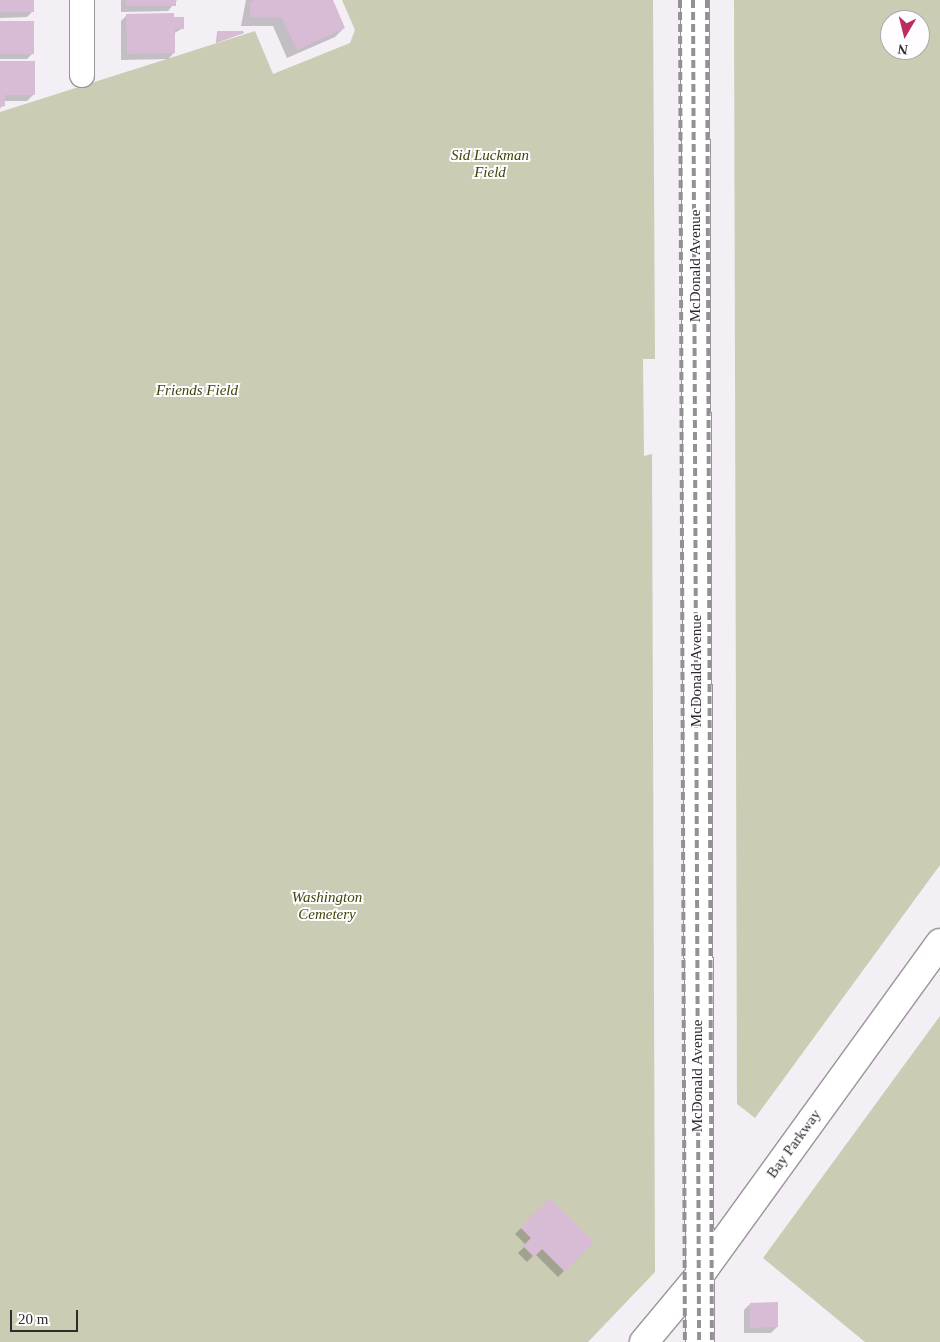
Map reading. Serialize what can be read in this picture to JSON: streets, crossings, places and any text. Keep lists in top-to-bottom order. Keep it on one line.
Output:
{"streets":{"main road":["McDonald Avenue","Bay Parkway"]},"crossings":[["McDonald Avenue","Bay Parkway"]],"parks":["Sid Luckman Field","Friends Field","Washington Cemetery"],"scale_bar":"20 m","north":"bottom"}
